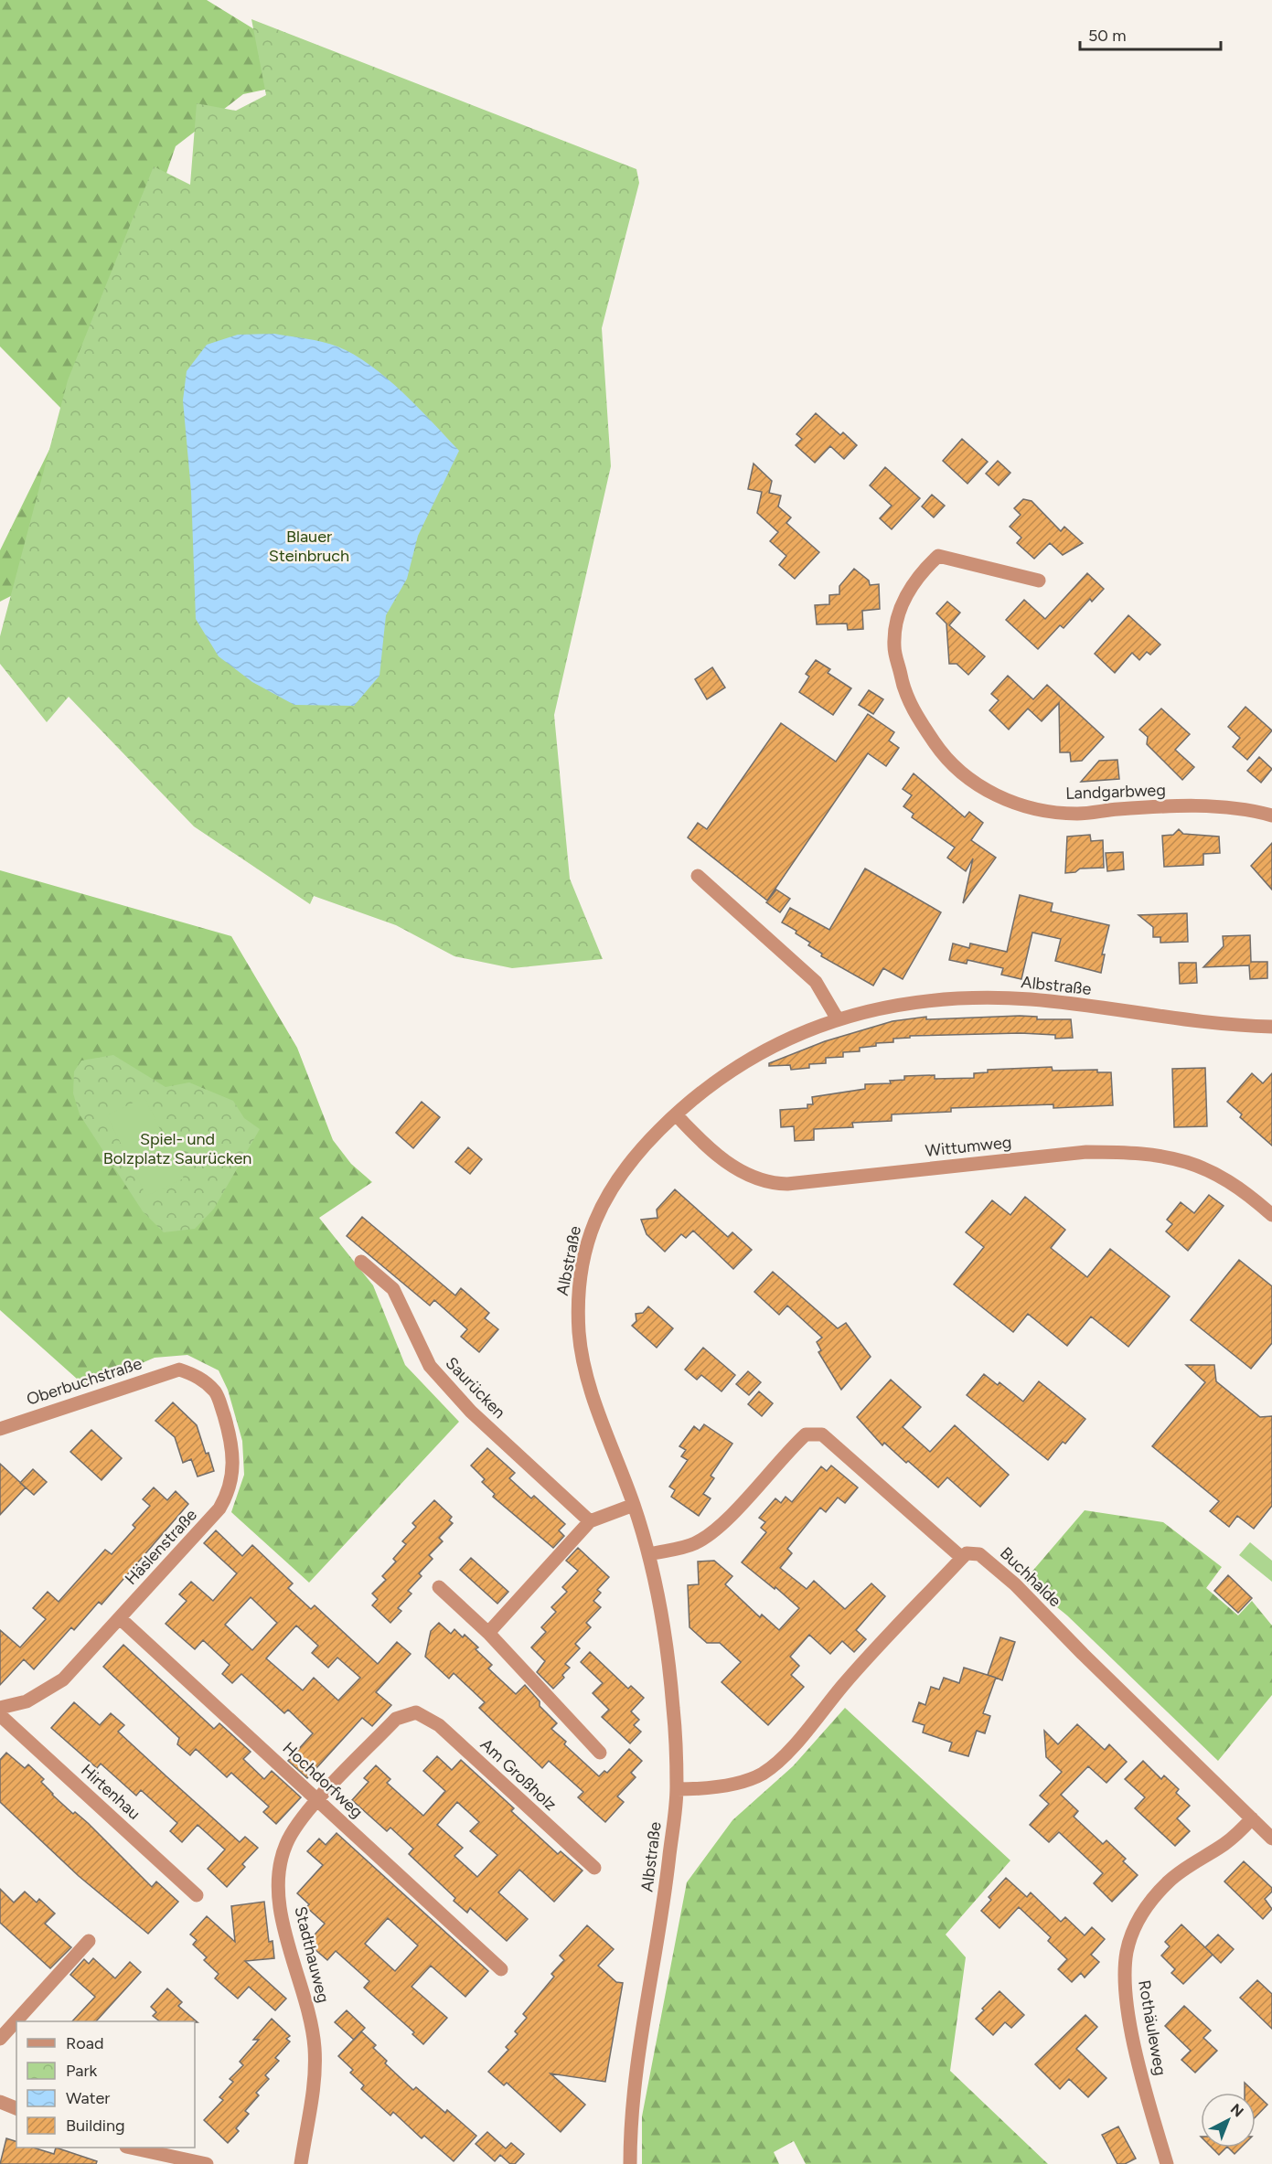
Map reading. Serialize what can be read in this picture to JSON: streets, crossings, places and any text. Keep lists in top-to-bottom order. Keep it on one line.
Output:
{"streets":{"street":["Landgarbweg","Albstraße","Wittumweg","Oberbuchstraße","Saurücken","Häslenstraße","Buchhalde","Am Großholz","Hochdorfweg","Hirtenhau","Stadthauweg","Rothäuleweg"]},"crossings":[["Albstraße","Wittumweg"],["Oberbuchstraße","Häslenstraße"],["Häslenstraße","Hochdorfweg"],["Buchhalde","Rothäuleweg"],["Am Großholz","Stadthauweg"],["Hochdorfweg","Stadthauweg"]],"parks":["Blauer Steinbruch","Spiel- und Bolzplatz Saurücken"],"legend":["Road","Park","Water","Building"],"scale_bar":"50 m","north":"top right"}
